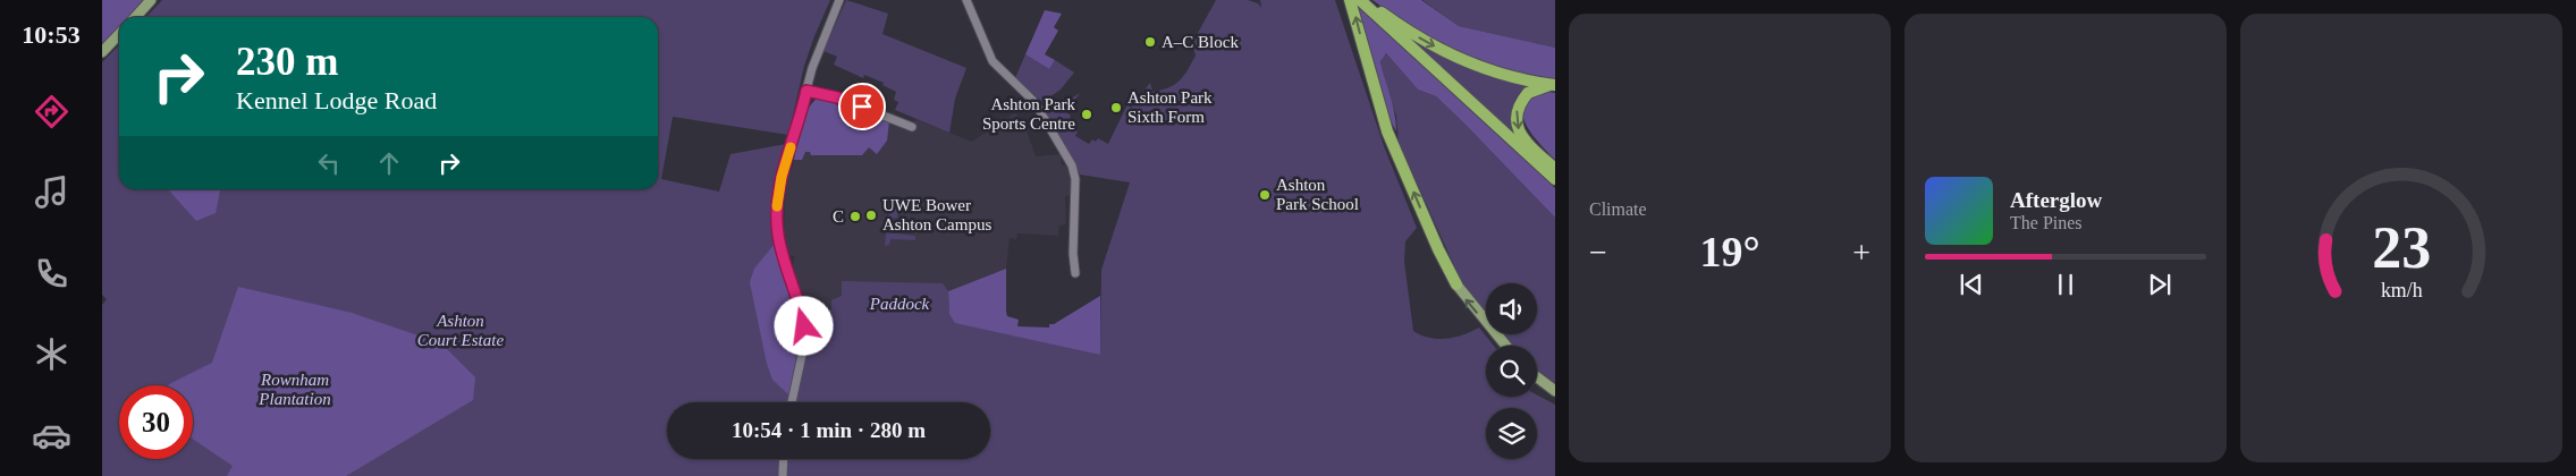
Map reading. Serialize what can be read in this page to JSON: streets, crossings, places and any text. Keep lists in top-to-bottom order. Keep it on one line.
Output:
{"parks":["Paddock","Ashton Court Estate","Rownham Plantation"],"places":["A–C Block","Ashton Park Sixth Form","Ashton Park Sports Centre","Ashton Park School","UWE Bower Ashton Campus","C"],"page":{"tabs":"10:53","tile":"Climate","turn":["230 m","Kennel Lodge Road"],"song":["Afterglow","The Pines"],"heat":["−","19°","+"],"limit":"30","trip":"10:54 · 1 min · 280 m","gauge":["23","km/h"]}}
